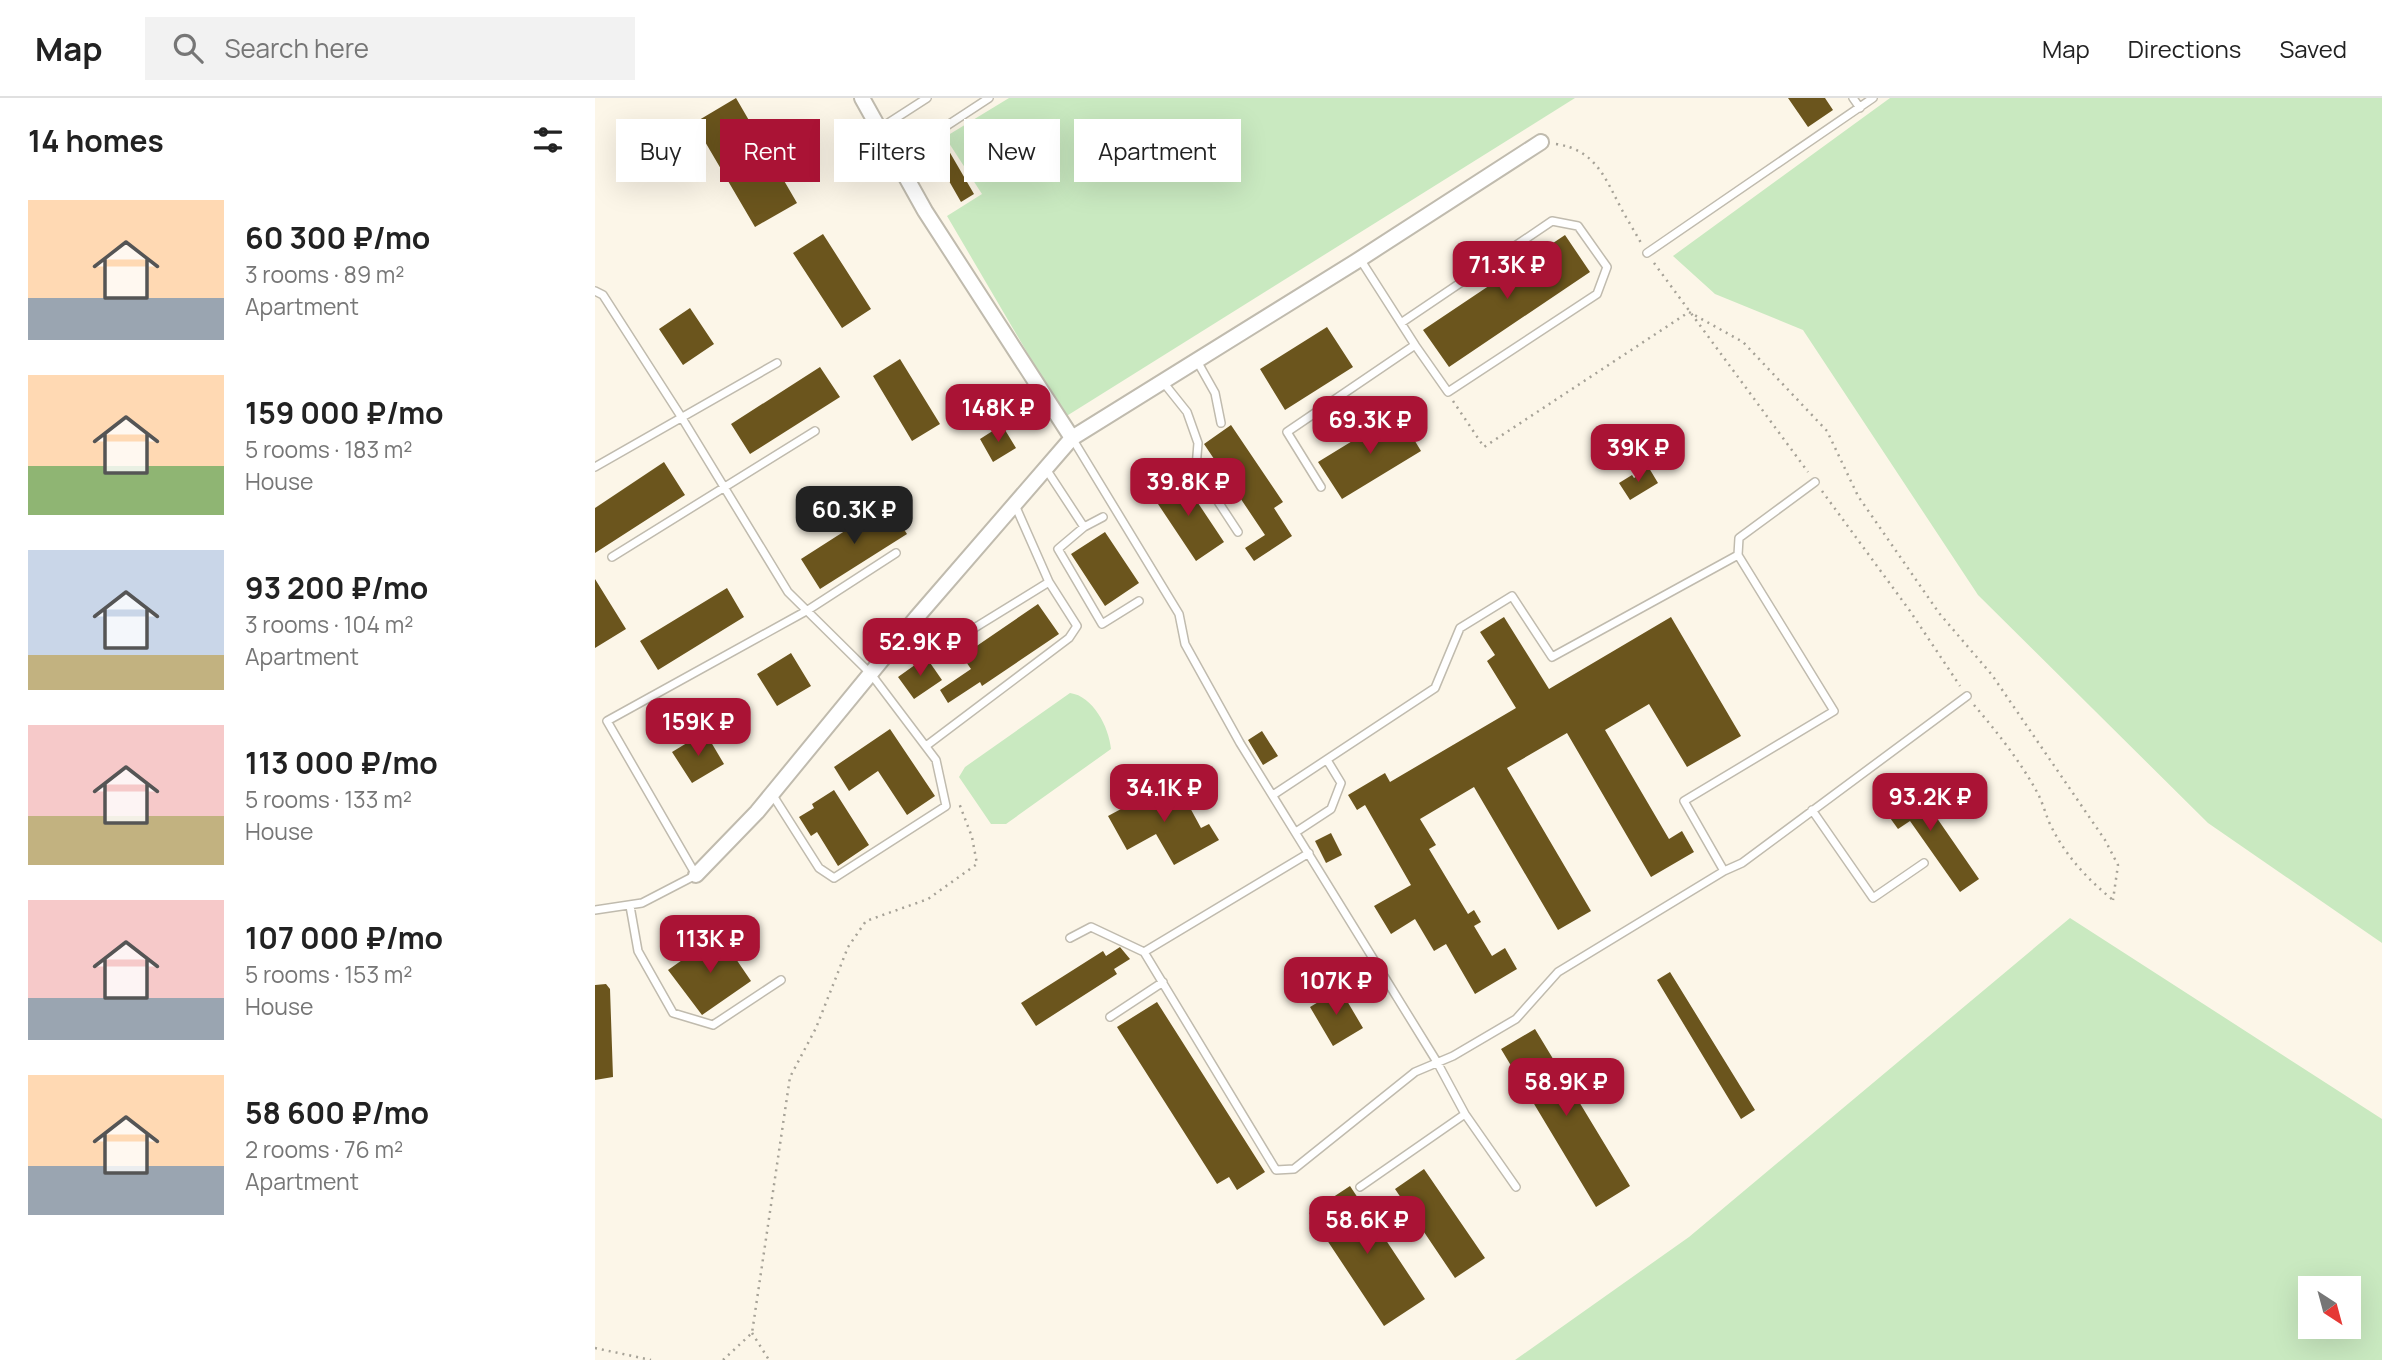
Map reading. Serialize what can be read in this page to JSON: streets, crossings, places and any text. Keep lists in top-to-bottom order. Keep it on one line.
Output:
{"north":"bottom right","page":{"header":"Map","search":"Search here","nav":["Map","Directions","Saved"],"heading":"14 homes","chip":["Buy","Rent","Filters","New","Apartment"],"list":[{"name":"60 300 ₽/mo","note":"3 rooms · 89 m² · Apartment"},{"name":"159 000 ₽/mo","note":"5 rooms · 183 m² · House"},{"name":"93 200 ₽/mo","note":"3 rooms · 104 m² · Apartment"},{"name":"113 000 ₽/mo","note":"5 rooms · 133 m² · House"},{"name":"107 000 ₽/mo","note":"5 rooms · 153 m² · House"},{"name":"58 600 ₽/mo","note":"2 rooms · 76 m² · Apartment"}],"price":["71.3K ₽","148K ₽","69.3K ₽","39K ₽","39.8K ₽","60.3K ₽","52.9K ₽","159K ₽","34.1K ₽","93.2K ₽","113K ₽","107K ₽","58.9K ₽","58.6K ₽"]}}
